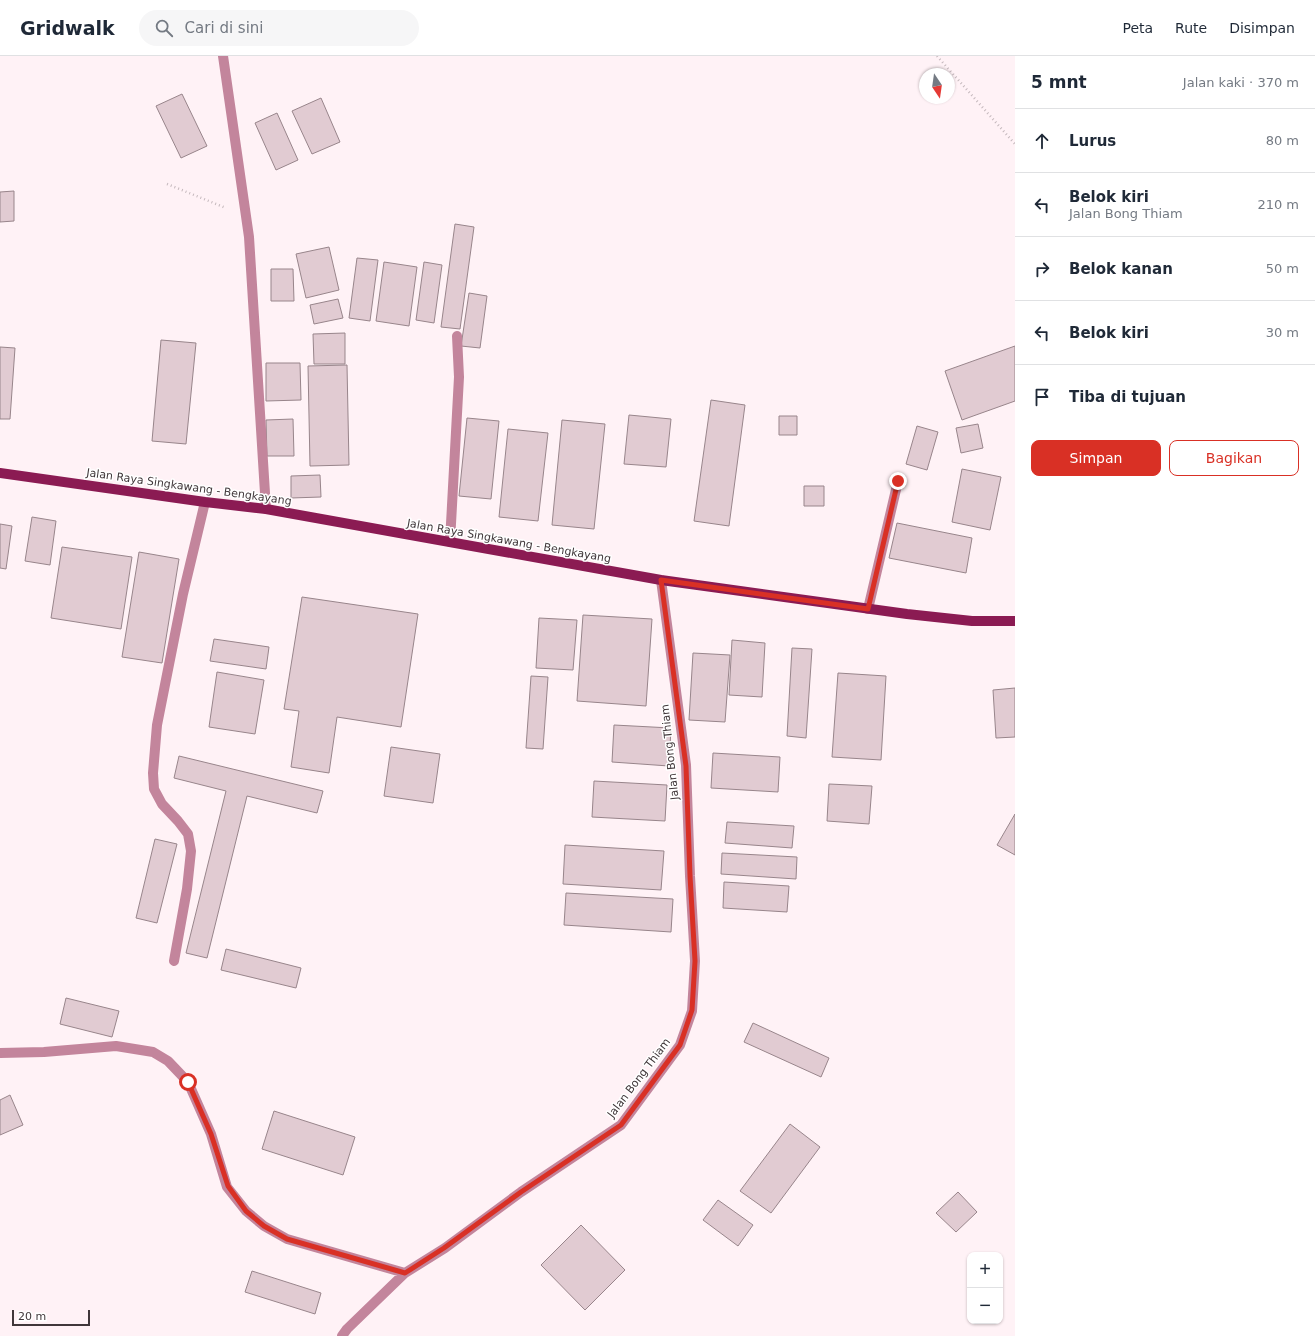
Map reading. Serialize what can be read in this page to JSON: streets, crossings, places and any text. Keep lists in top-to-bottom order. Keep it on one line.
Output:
{"streets":{"main road":["Jalan Raya Singkawang - Bengkayang"],"street":["Jalan Bong Thiam"]},"crossings":[["Jalan Raya Singkawang - Bengkayang","Jalan Bong Thiam"]],"scale_bar":"20 m","north":"bottom","page":{"header":"Gridwalk","search":"Cari di sini","nav":["Peta","Rute","Disimpan"],"heading":["5 mnt","Jalan kaki · 370 m"],"list":[["Lurus","80 m"],["Belok kiri","Jalan Bong Thiam","210 m"],["Belok kanan","50 m"],["Belok kiri","30 m"],"Tiba di tujuan"],"buttons":["Simpan","Bagikan"],"map_buttons":["+","−"],"scale":"20 m"}}
